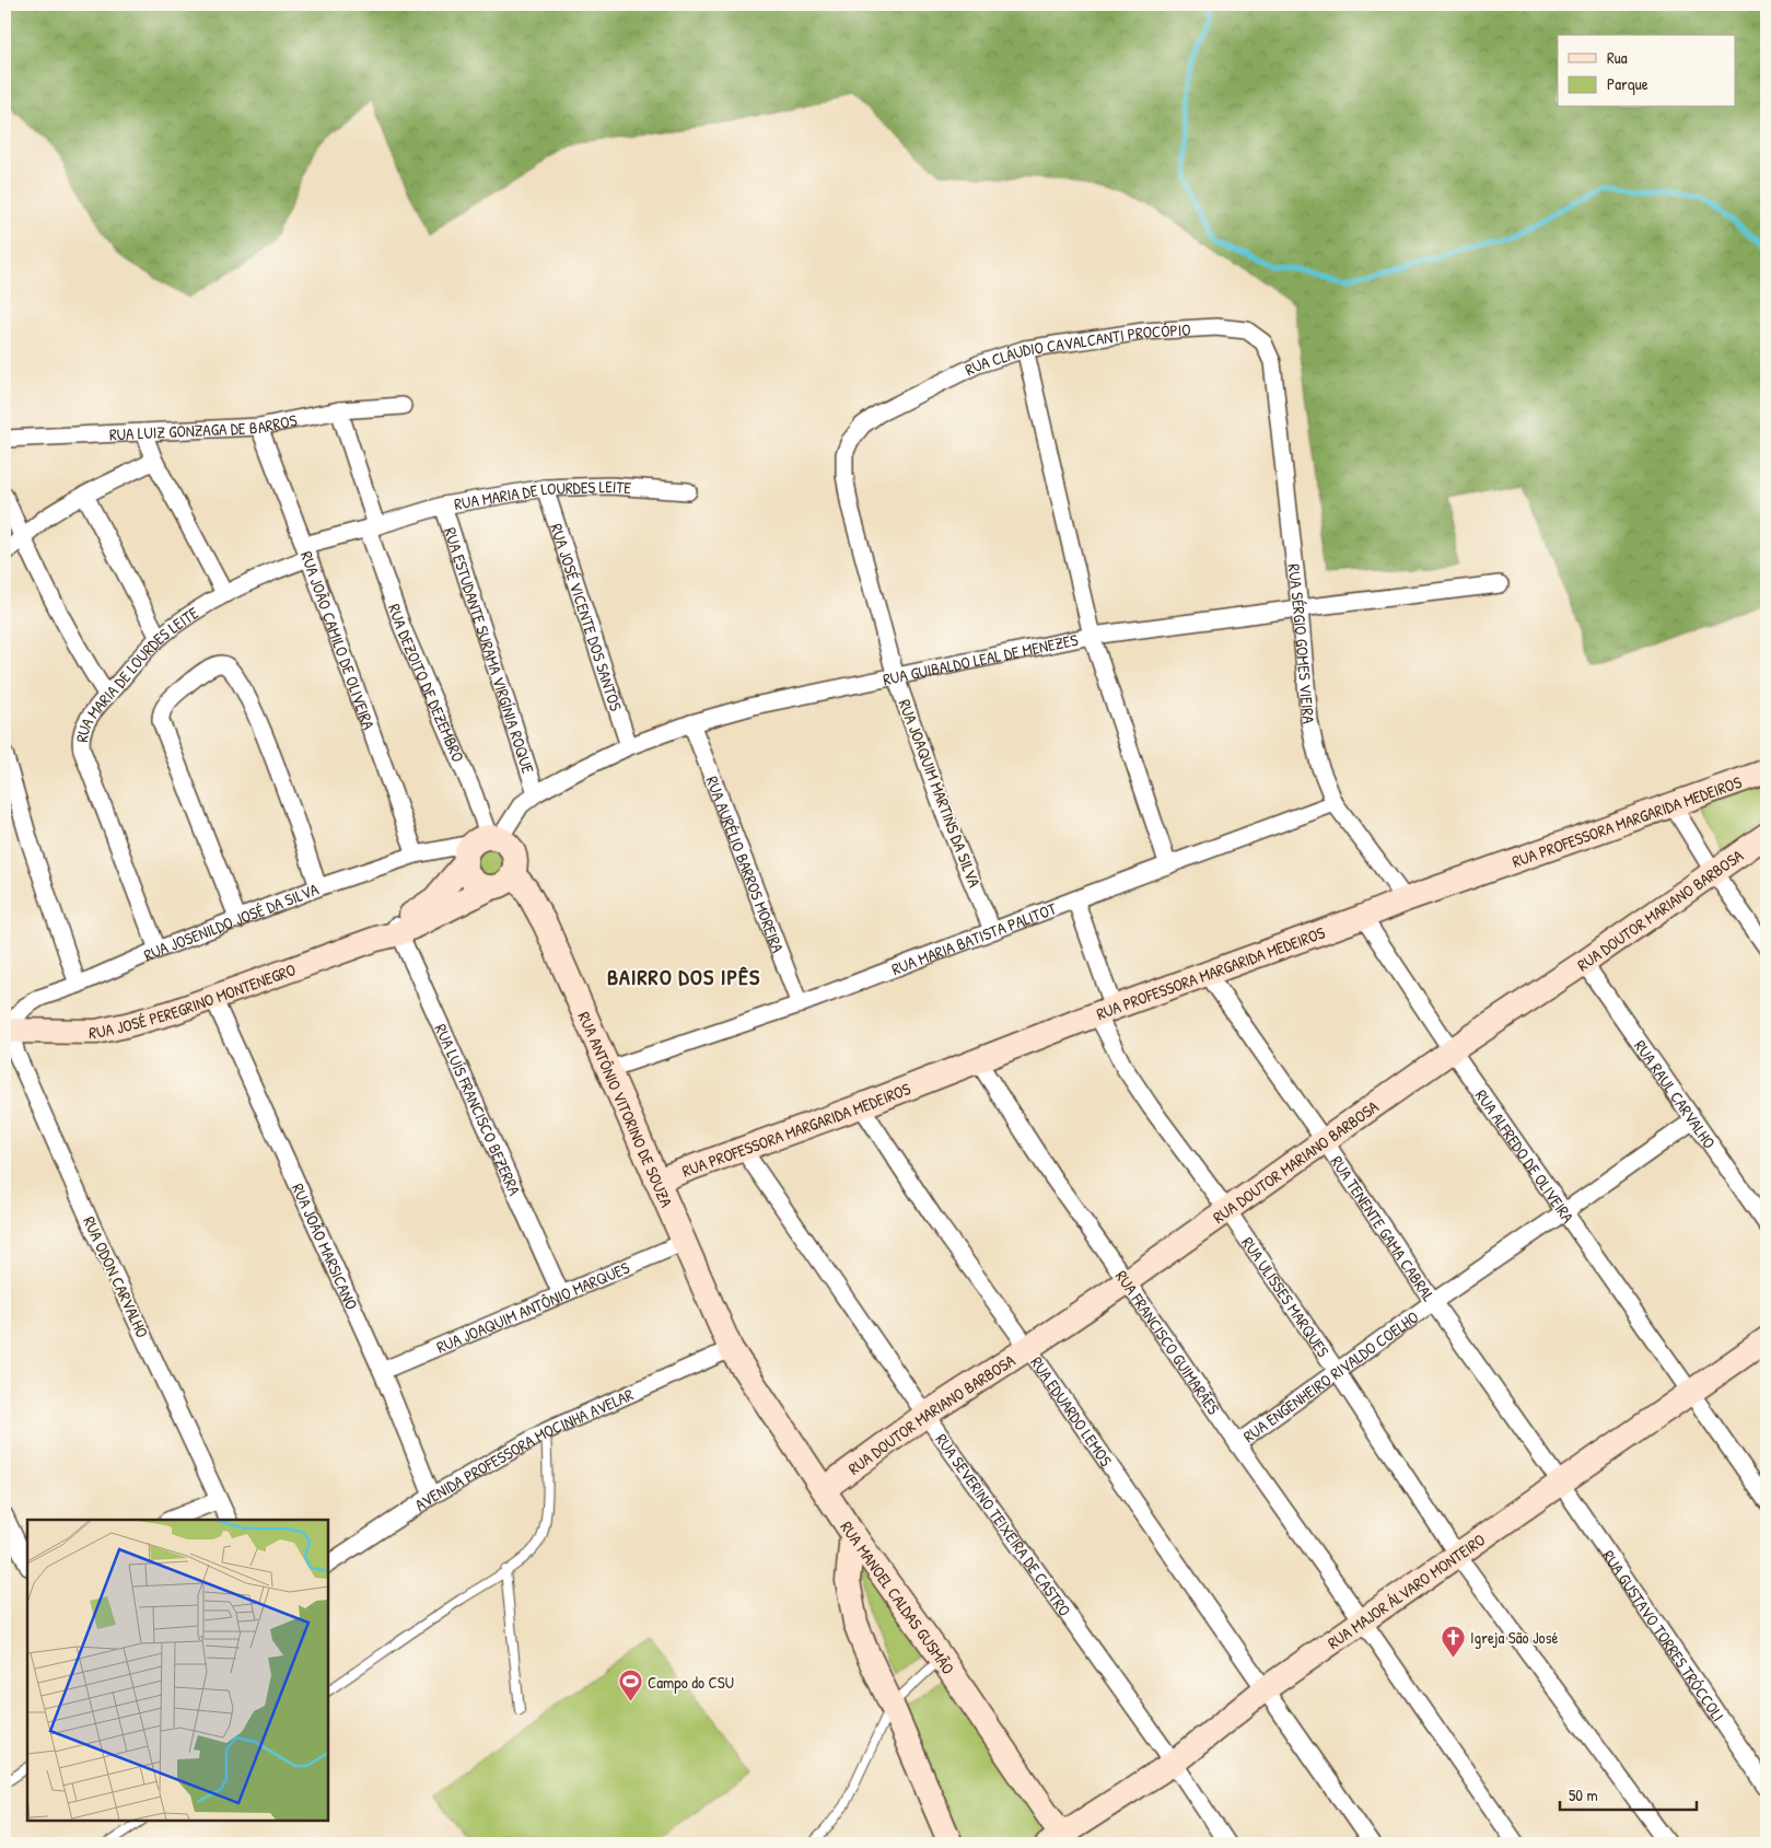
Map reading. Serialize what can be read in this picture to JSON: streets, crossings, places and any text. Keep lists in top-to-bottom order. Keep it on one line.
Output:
{"streets":{"main road":["RUA PROFESSORA MARGARIDA MEDEIROS","RUA DOUTOR MARIANO BARBOSA","RUA JOSÉ PEREGRINO MONTENEGRO","RUA ANTÔNIO VITORINO DE SOUZA","RUA MAJOR ÁLVARO MONTEIRO","RUA MANOEL CALDAS GUSMÃO"],"street":["RUA CLÁUDIO CAVALCANTI PROCÓPIO","RUA LUIZ GONZAGA DE BARROS","RUA MARIA DE LOURDES LEITE","RUA JOSÉ VICENTE DOS SANTOS","RUA JOÃO CAMILO DE OLIVEIRA","RUA SÉRGIO GOMES VIEIRA","RUA ESTUDANTE SURAMA VIRGÍNIA ROQUE","RUA GUIBALDO LEAL DE MENEZES","RUA DEZOITO DE DEZEMBRO","RUA JOAQUIM MARTINS DA SILVA","RUA AURÉLIO BARROS MOREIRA","RUA JOSENILDO JOSÉ DA SILVA","RUA MARIA BATISTA PALITOT","RUA RAUL CARVALHO","RUA LUÍS FRANCISCO BEZERRA","RUA ALFREDO DE OLIVEIRA","RUA TENENTE GAMA CABRAL","RUA JOÃO MARSICANO","RUA ODON CARVALHO","RUA ULISSES MARQUES","RUA JOAQUIM ANTÔNIO MARQUES","RUA FRANCISCO GUIMARÃES","RUA ENGENHEIRO RIVALDO COELHO","RUA EDUARDO LEMOS","AVENIDA PROFESSORA MOCINHA AVELAR","RUA SEVERINO TEIXEIRA DE CASTRO","RUA GUSTAVO TORRES TRÓCCOLI"]},"crossings":[["RUA CLÁUDIO CAVALCANTI PROCÓPIO","RUA SÉRGIO GOMES VIEIRA"],["RUA CLÁUDIO CAVALCANTI PROCÓPIO","RUA JOAQUIM MARTINS DA SILVA"],["RUA LUIZ GONZAGA DE BARROS","RUA JOÃO CAMILO DE OLIVEIRA"],["RUA LUIZ GONZAGA DE BARROS","RUA DEZOITO DE DEZEMBRO"],["RUA MARIA DE LOURDES LEITE","RUA JOSÉ VICENTE DOS SANTOS"],["RUA MARIA DE LOURDES LEITE","RUA JOÃO CAMILO DE OLIVEIRA"],["RUA MARIA DE LOURDES LEITE","RUA ESTUDANTE SURAMA VIRGÍNIA ROQUE"],["RUA MARIA DE LOURDES LEITE","RUA DEZOITO DE DEZEMBRO"],["RUA MARIA DE LOURDES LEITE","RUA JOSENILDO JOSÉ DA SILVA"],["RUA JOSÉ VICENTE DOS SANTOS","RUA GUIBALDO LEAL DE MENEZES"],["RUA JOÃO CAMILO DE OLIVEIRA","RUA JOSENILDO JOSÉ DA SILVA"],["RUA SÉRGIO GOMES VIEIRA","RUA GUIBALDO LEAL DE MENEZES"],["RUA SÉRGIO GOMES VIEIRA","RUA PROFESSORA MARGARIDA MEDEIROS"],["RUA SÉRGIO GOMES VIEIRA","RUA MARIA BATISTA PALITOT"],["RUA ESTUDANTE SURAMA VIRGÍNIA ROQUE","RUA GUIBALDO LEAL DE MENEZES"],["RUA GUIBALDO LEAL DE MENEZES","RUA DEZOITO DE DEZEMBRO"],["RUA GUIBALDO LEAL DE MENEZES","RUA JOAQUIM MARTINS DA SILVA"],["RUA GUIBALDO LEAL DE MENEZES","RUA AURÉLIO BARROS MOREIRA"],["RUA GUIBALDO LEAL DE MENEZES","RUA JOSENILDO JOSÉ DA SILVA"],["RUA GUIBALDO LEAL DE MENEZES","RUA JOSÉ PEREGRINO MONTENEGRO"],["RUA GUIBALDO LEAL DE MENEZES","RUA ANTÔNIO VITORINO DE SOUZA"],["RUA DEZOITO DE DEZEMBRO","RUA JOSENILDO JOSÉ DA SILVA"],["RUA DEZOITO DE DEZEMBRO","RUA JOSÉ PEREGRINO MONTENEGRO"],["RUA DEZOITO DE DEZEMBRO","RUA ANTÔNIO VITORINO DE SOUZA"],["RUA JOAQUIM MARTINS DA SILVA","RUA MARIA BATISTA PALITOT"],["RUA PROFESSORA MARGARIDA MEDEIROS","RUA ANTÔNIO VITORINO DE SOUZA"],["RUA PROFESSORA MARGARIDA MEDEIROS","RUA ALFREDO DE OLIVEIRA"],["RUA PROFESSORA MARGARIDA MEDEIROS","RUA TENENTE GAMA CABRAL"],["RUA PROFESSORA MARGARIDA MEDEIROS","RUA ULISSES MARQUES"],["RUA PROFESSORA MARGARIDA MEDEIROS","RUA FRANCISCO GUIMARÃES"],["RUA PROFESSORA MARGARIDA MEDEIROS","RUA EDUARDO LEMOS"],["RUA PROFESSORA MARGARIDA MEDEIROS","RUA SEVERINO TEIXEIRA DE CASTRO"],["RUA AURÉLIO BARROS MOREIRA","RUA MARIA BATISTA PALITOT"],["RUA DOUTOR MARIANO BARBOSA","RUA RAUL CARVALHO"],["RUA DOUTOR MARIANO BARBOSA","RUA ALFREDO DE OLIVEIRA"],["RUA DOUTOR MARIANO BARBOSA","RUA TENENTE GAMA CABRAL"],["RUA DOUTOR MARIANO BARBOSA","RUA ULISSES MARQUES"],["RUA DOUTOR MARIANO BARBOSA","RUA FRANCISCO GUIMARÃES"],["RUA DOUTOR MARIANO BARBOSA","RUA EDUARDO LEMOS"],["RUA DOUTOR MARIANO BARBOSA","RUA SEVERINO TEIXEIRA DE CASTRO"],["RUA DOUTOR MARIANO BARBOSA","RUA MANOEL CALDAS GUSMÃO"],["RUA JOSENILDO JOSÉ DA SILVA","RUA JOSÉ PEREGRINO MONTENEGRO"],["RUA JOSENILDO JOSÉ DA SILVA","RUA ANTÔNIO VITORINO DE SOUZA"],["RUA JOSENILDO JOSÉ DA SILVA","RUA ODON CARVALHO"],["RUA MARIA BATISTA PALITOT","RUA ANTÔNIO VITORINO DE SOUZA"],["RUA MARIA BATISTA PALITOT","RUA ULISSES MARQUES"],["RUA JOSÉ PEREGRINO MONTENEGRO","RUA LUÍS FRANCISCO BEZERRA"],["RUA JOSÉ PEREGRINO MONTENEGRO","RUA ANTÔNIO VITORINO DE SOUZA"],["RUA JOSÉ PEREGRINO MONTENEGRO","RUA JOÃO MARSICANO"],["RUA JOSÉ PEREGRINO MONTENEGRO","RUA ODON CARVALHO"],["RUA RAUL CARVALHO","RUA ENGENHEIRO RIVALDO COELHO"],["RUA LUÍS FRANCISCO BEZERRA","RUA JOAQUIM ANTÔNIO MARQUES"],["RUA ANTÔNIO VITORINO DE SOUZA","RUA JOAQUIM ANTÔNIO MARQUES"],["RUA ANTÔNIO VITORINO DE SOUZA","AVENIDA PROFESSORA MOCINHA AVELAR"],["RUA ANTÔNIO VITORINO DE SOUZA","RUA MANOEL CALDAS GUSMÃO"],["RUA ALFREDO DE OLIVEIRA","RUA ENGENHEIRO RIVALDO COELHO"],["RUA ALFREDO DE OLIVEIRA","RUA MAJOR ÁLVARO MONTEIRO"],["RUA TENENTE GAMA CABRAL","RUA ENGENHEIRO RIVALDO COELHO"],["RUA TENENTE GAMA CABRAL","RUA MAJOR ÁLVARO MONTEIRO"],["RUA TENENTE GAMA CABRAL","RUA GUSTAVO TORRES TRÓCCOLI"],["RUA JOÃO MARSICANO","RUA JOAQUIM ANTÔNIO MARQUES"],["RUA JOÃO MARSICANO","AVENIDA PROFESSORA MOCINHA AVELAR"],["RUA ULISSES MARQUES","RUA ENGENHEIRO RIVALDO COELHO"],["RUA ULISSES MARQUES","RUA MAJOR ÁLVARO MONTEIRO"],["RUA FRANCISCO GUIMARÃES","RUA ENGENHEIRO RIVALDO COELHO"],["RUA FRANCISCO GUIMARÃES","RUA MAJOR ÁLVARO MONTEIRO"],["RUA EDUARDO LEMOS","RUA MAJOR ÁLVARO MONTEIRO"],["AVENIDA PROFESSORA MOCINHA AVELAR","RUA MANOEL CALDAS GUSMÃO"],["RUA SEVERINO TEIXEIRA DE CASTRO","RUA MAJOR ÁLVARO MONTEIRO"],["RUA MAJOR ÁLVARO MONTEIRO","RUA MANOEL CALDAS GUSMÃO"],["RUA MAJOR ÁLVARO MONTEIRO","RUA GUSTAVO TORRES TRÓCCOLI"]],"districts":["BAIRRO DOS IPÊS"],"places":{"church":["Igreja São José"],"sports":["Campo do CSU"]},"legend":["Rua","Parque"],"scale_bar":"50 m"}
